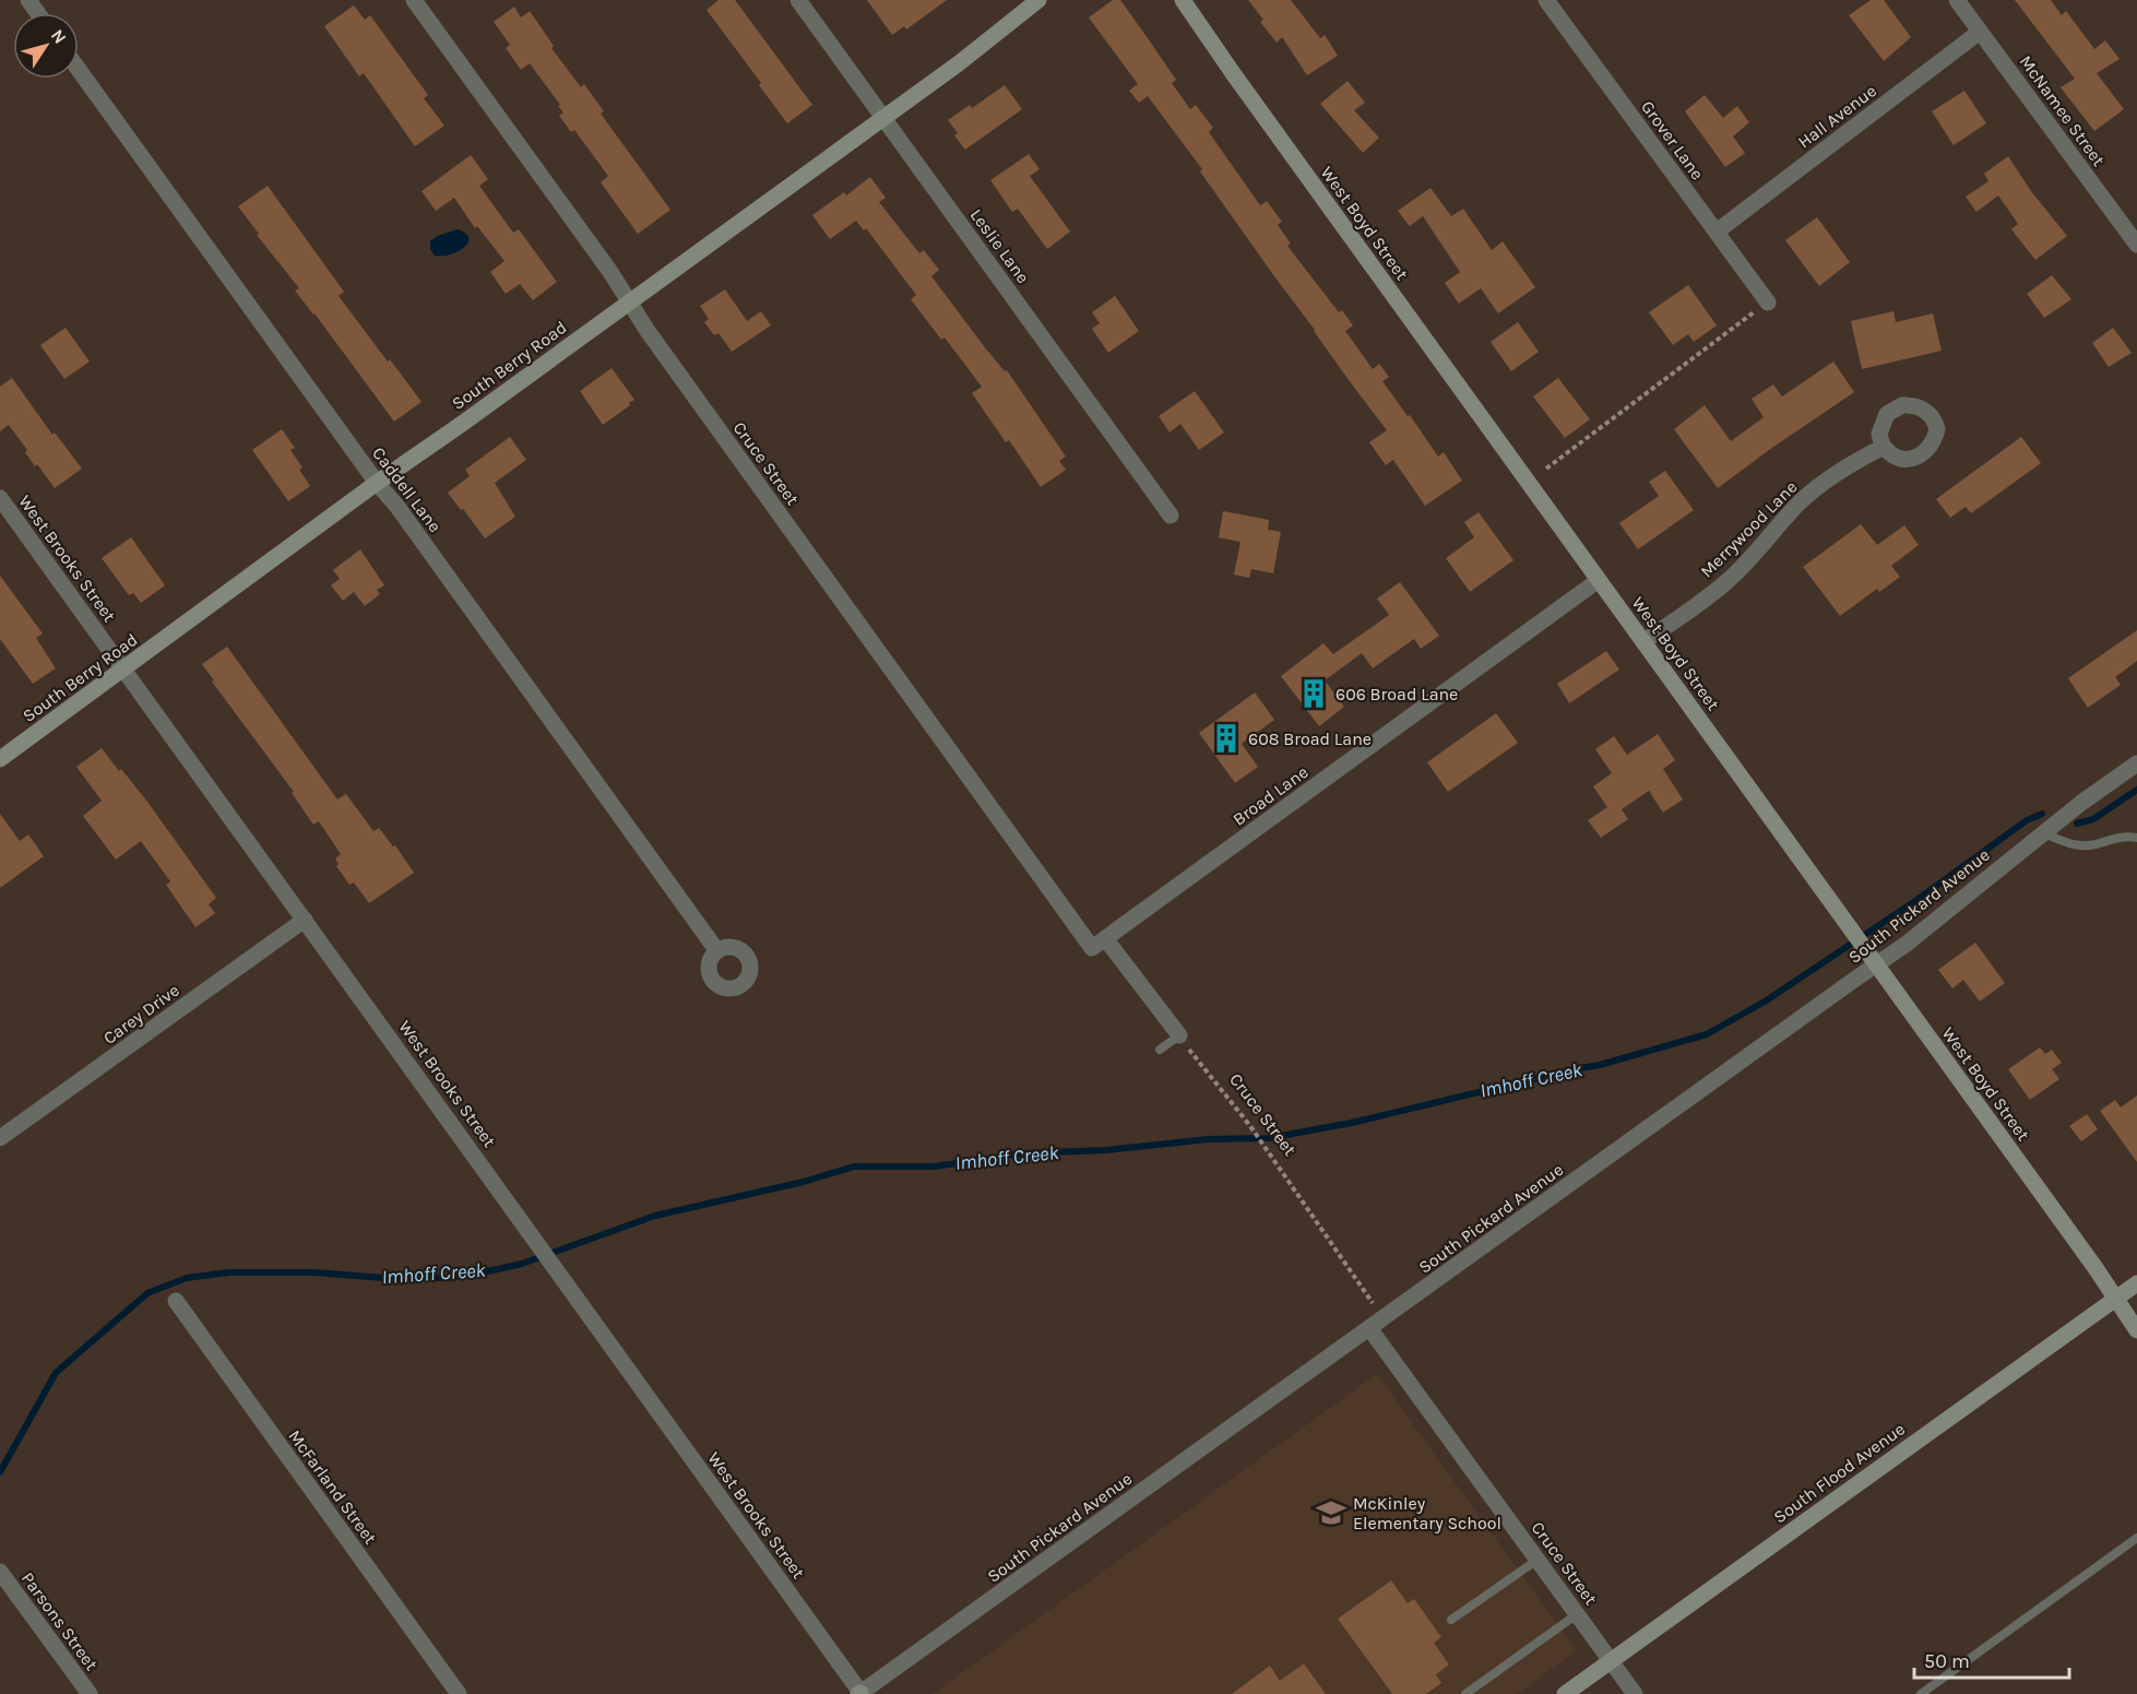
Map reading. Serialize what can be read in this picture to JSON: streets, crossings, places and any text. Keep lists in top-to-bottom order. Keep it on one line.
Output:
{"streets":{"street":["McNamee Street","Hall Avenue","Grover Lane","West Boyd Street","Leslie Lane","South Berry Road","Cruce Street","Caddell Lane","Merrywood Lane","West Brooks Street","Broad Lane","South Pickard Avenue","Carey Drive","South Flood Avenue","McFarland Street","Parsons Street"]},"crossings":[["McNamee Street","Hall Avenue"],["Hall Avenue","Grover Lane"],["West Boyd Street","Merrywood Lane"],["West Boyd Street","Broad Lane"],["West Boyd Street","South Pickard Avenue"],["West Boyd Street","South Flood Avenue"],["Leslie Lane","South Berry Road"],["South Berry Road","Cruce Street"],["South Berry Road","Caddell Lane"],["South Berry Road","West Brooks Street"],["Cruce Street","Broad Lane"],["Cruce Street","South Pickard Avenue"],["Cruce Street","South Flood Avenue"],["West Brooks Street","South Pickard Avenue"],["West Brooks Street","Carey Drive"]],"water":["Imhoff Creek"],"places":{"building":["606 Broad Lane","608 Broad Lane"],"school or university":["McKinley Elementary School"]},"scale_bar":"50 m","north":"top right"}
